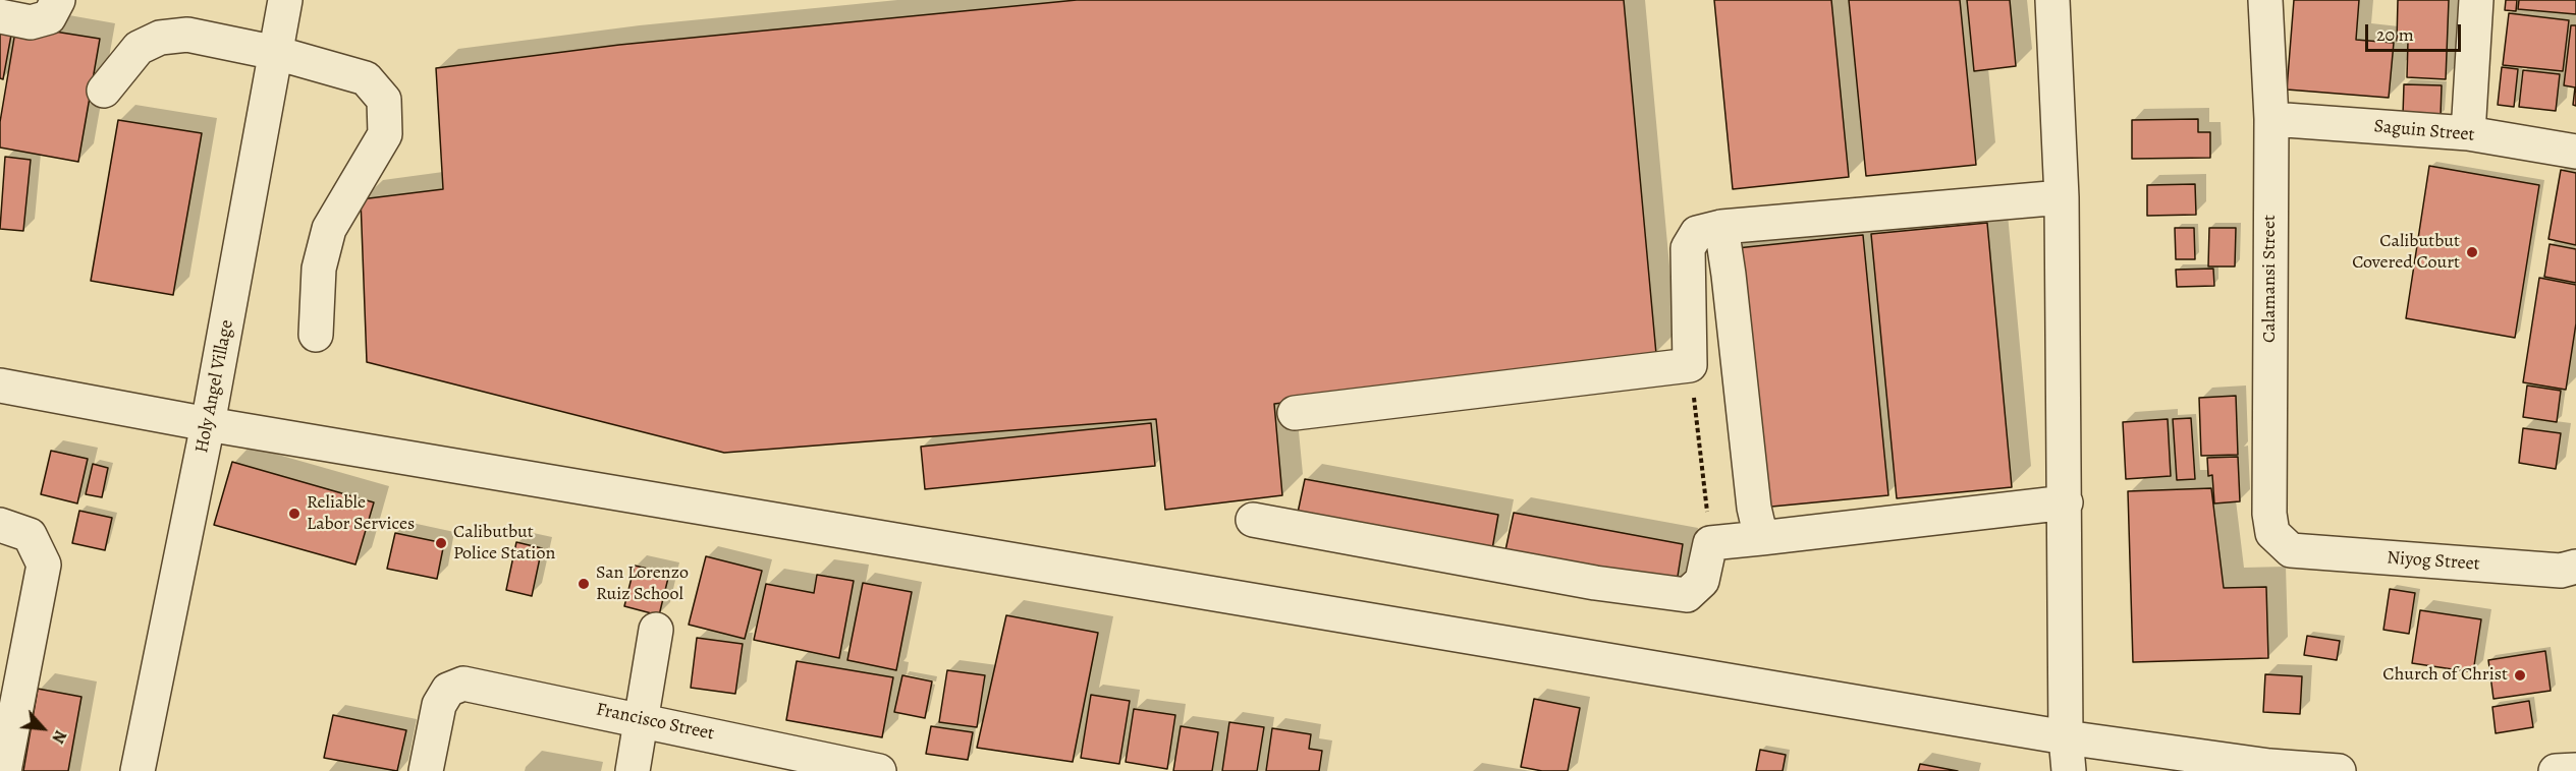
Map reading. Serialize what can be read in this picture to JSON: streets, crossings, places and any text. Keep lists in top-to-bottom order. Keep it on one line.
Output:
{"streets":{"street":["Saguin Street","Calamansi Street","Holy Angel Village","Niyog Street","Francisco Street"]},"crossings":[["Saguin Street","Calamansi Street"],["Calamansi Street","Niyog Street"]],"places":["Calibutbut Covered Court","Reliable Labor Services","Calibutbut Police Station","San Lorenzo Ruiz School","Church of Christ"],"scale_bar":"20 m","north":"bottom right"}
